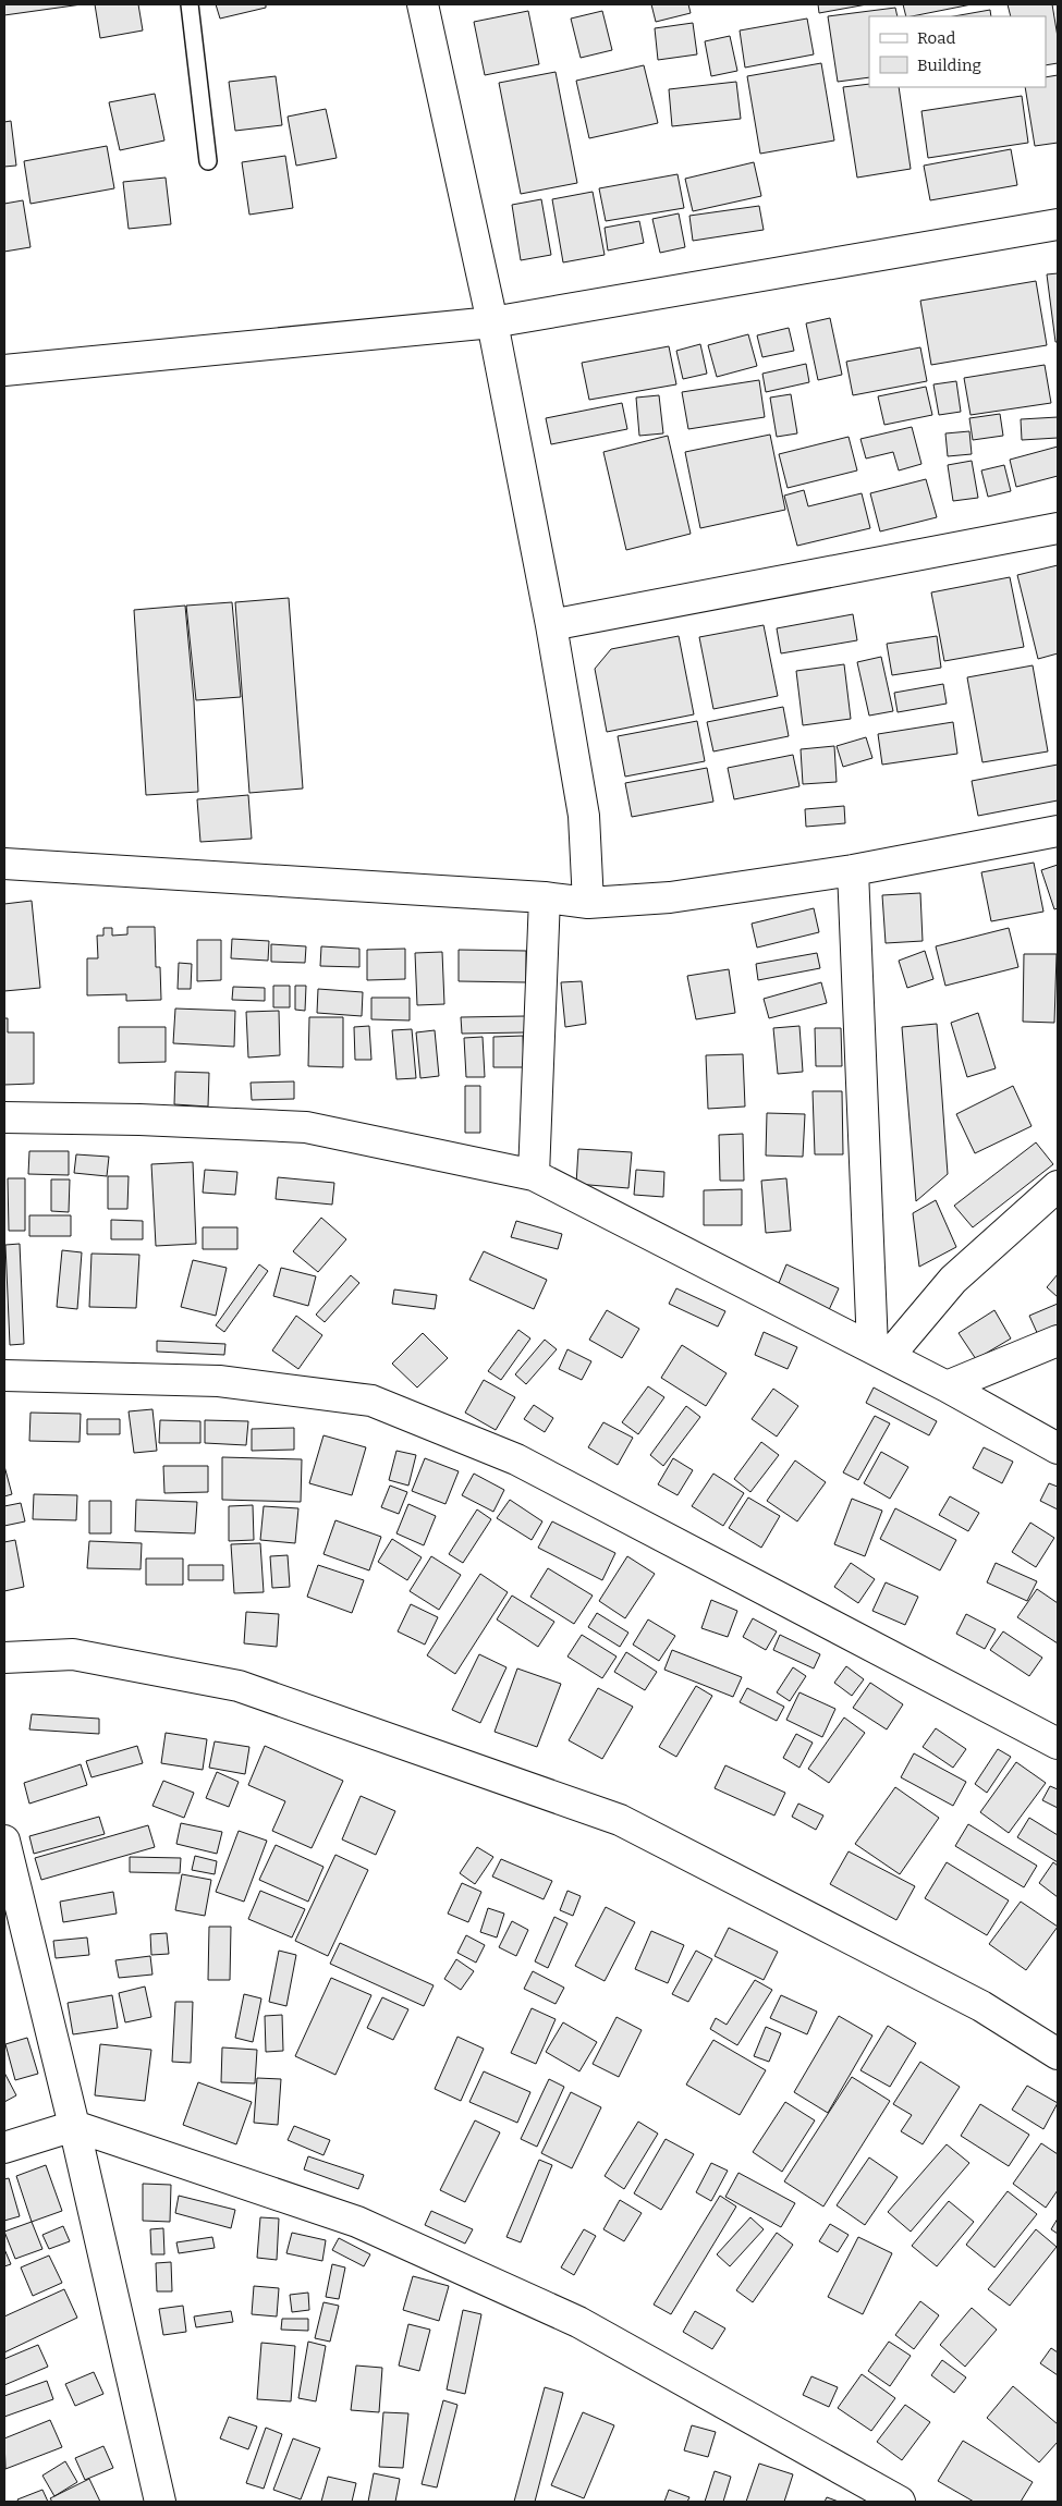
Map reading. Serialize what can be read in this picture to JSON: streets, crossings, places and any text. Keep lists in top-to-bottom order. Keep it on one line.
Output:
{"legend":["Road","Building"]}
